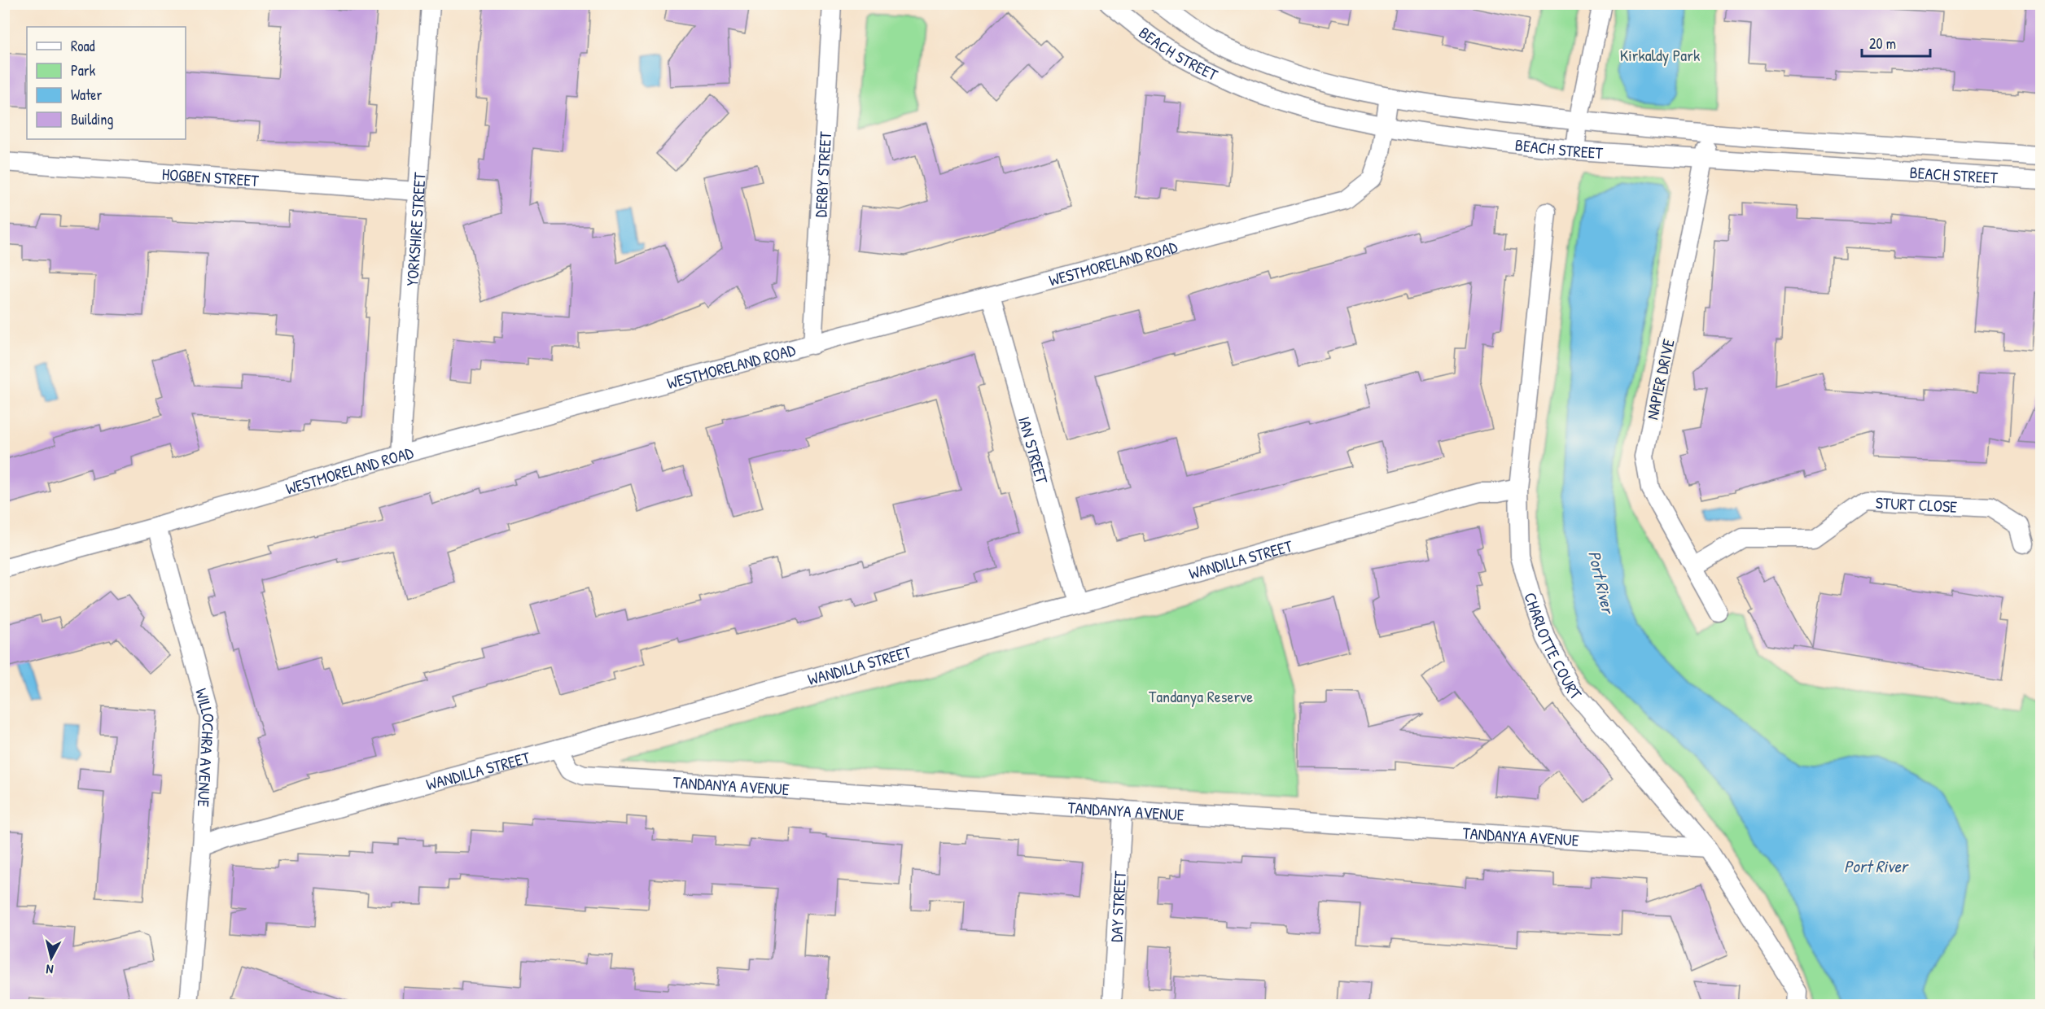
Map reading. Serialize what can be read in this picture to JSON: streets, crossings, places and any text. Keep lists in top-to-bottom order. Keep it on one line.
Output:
{"streets":{"street":["BEACH STREET","DERBY STREET","HOGBEN STREET","YORKSHIRE STREET","WESTMORELAND ROAD","NAPIER DRIVE","IAN STREET","STURT CLOSE","WANDILLA STREET","CHARLOTTE COURT","WILLOCHRA AVENUE","TANDANYA AVENUE","DAY STREET"]},"crossings":[["BEACH STREET","WESTMORELAND ROAD"],["BEACH STREET","NAPIER DRIVE"],["DERBY STREET","WESTMORELAND ROAD"],["HOGBEN STREET","YORKSHIRE STREET"],["YORKSHIRE STREET","WESTMORELAND ROAD"],["WESTMORELAND ROAD","IAN STREET"],["WESTMORELAND ROAD","WILLOCHRA AVENUE"],["NAPIER DRIVE","STURT CLOSE"],["IAN STREET","WANDILLA STREET"],["WANDILLA STREET","CHARLOTTE COURT"],["WANDILLA STREET","WILLOCHRA AVENUE"],["WANDILLA STREET","TANDANYA AVENUE"],["CHARLOTTE COURT","TANDANYA AVENUE"],["TANDANYA AVENUE","DAY STREET"]],"water":["Port River"],"parks":["Kirkaldy Park","Tandanya Reserve"],"legend":["Road","Park","Water","Building"],"scale_bar":"20 m","north":"bottom"}
